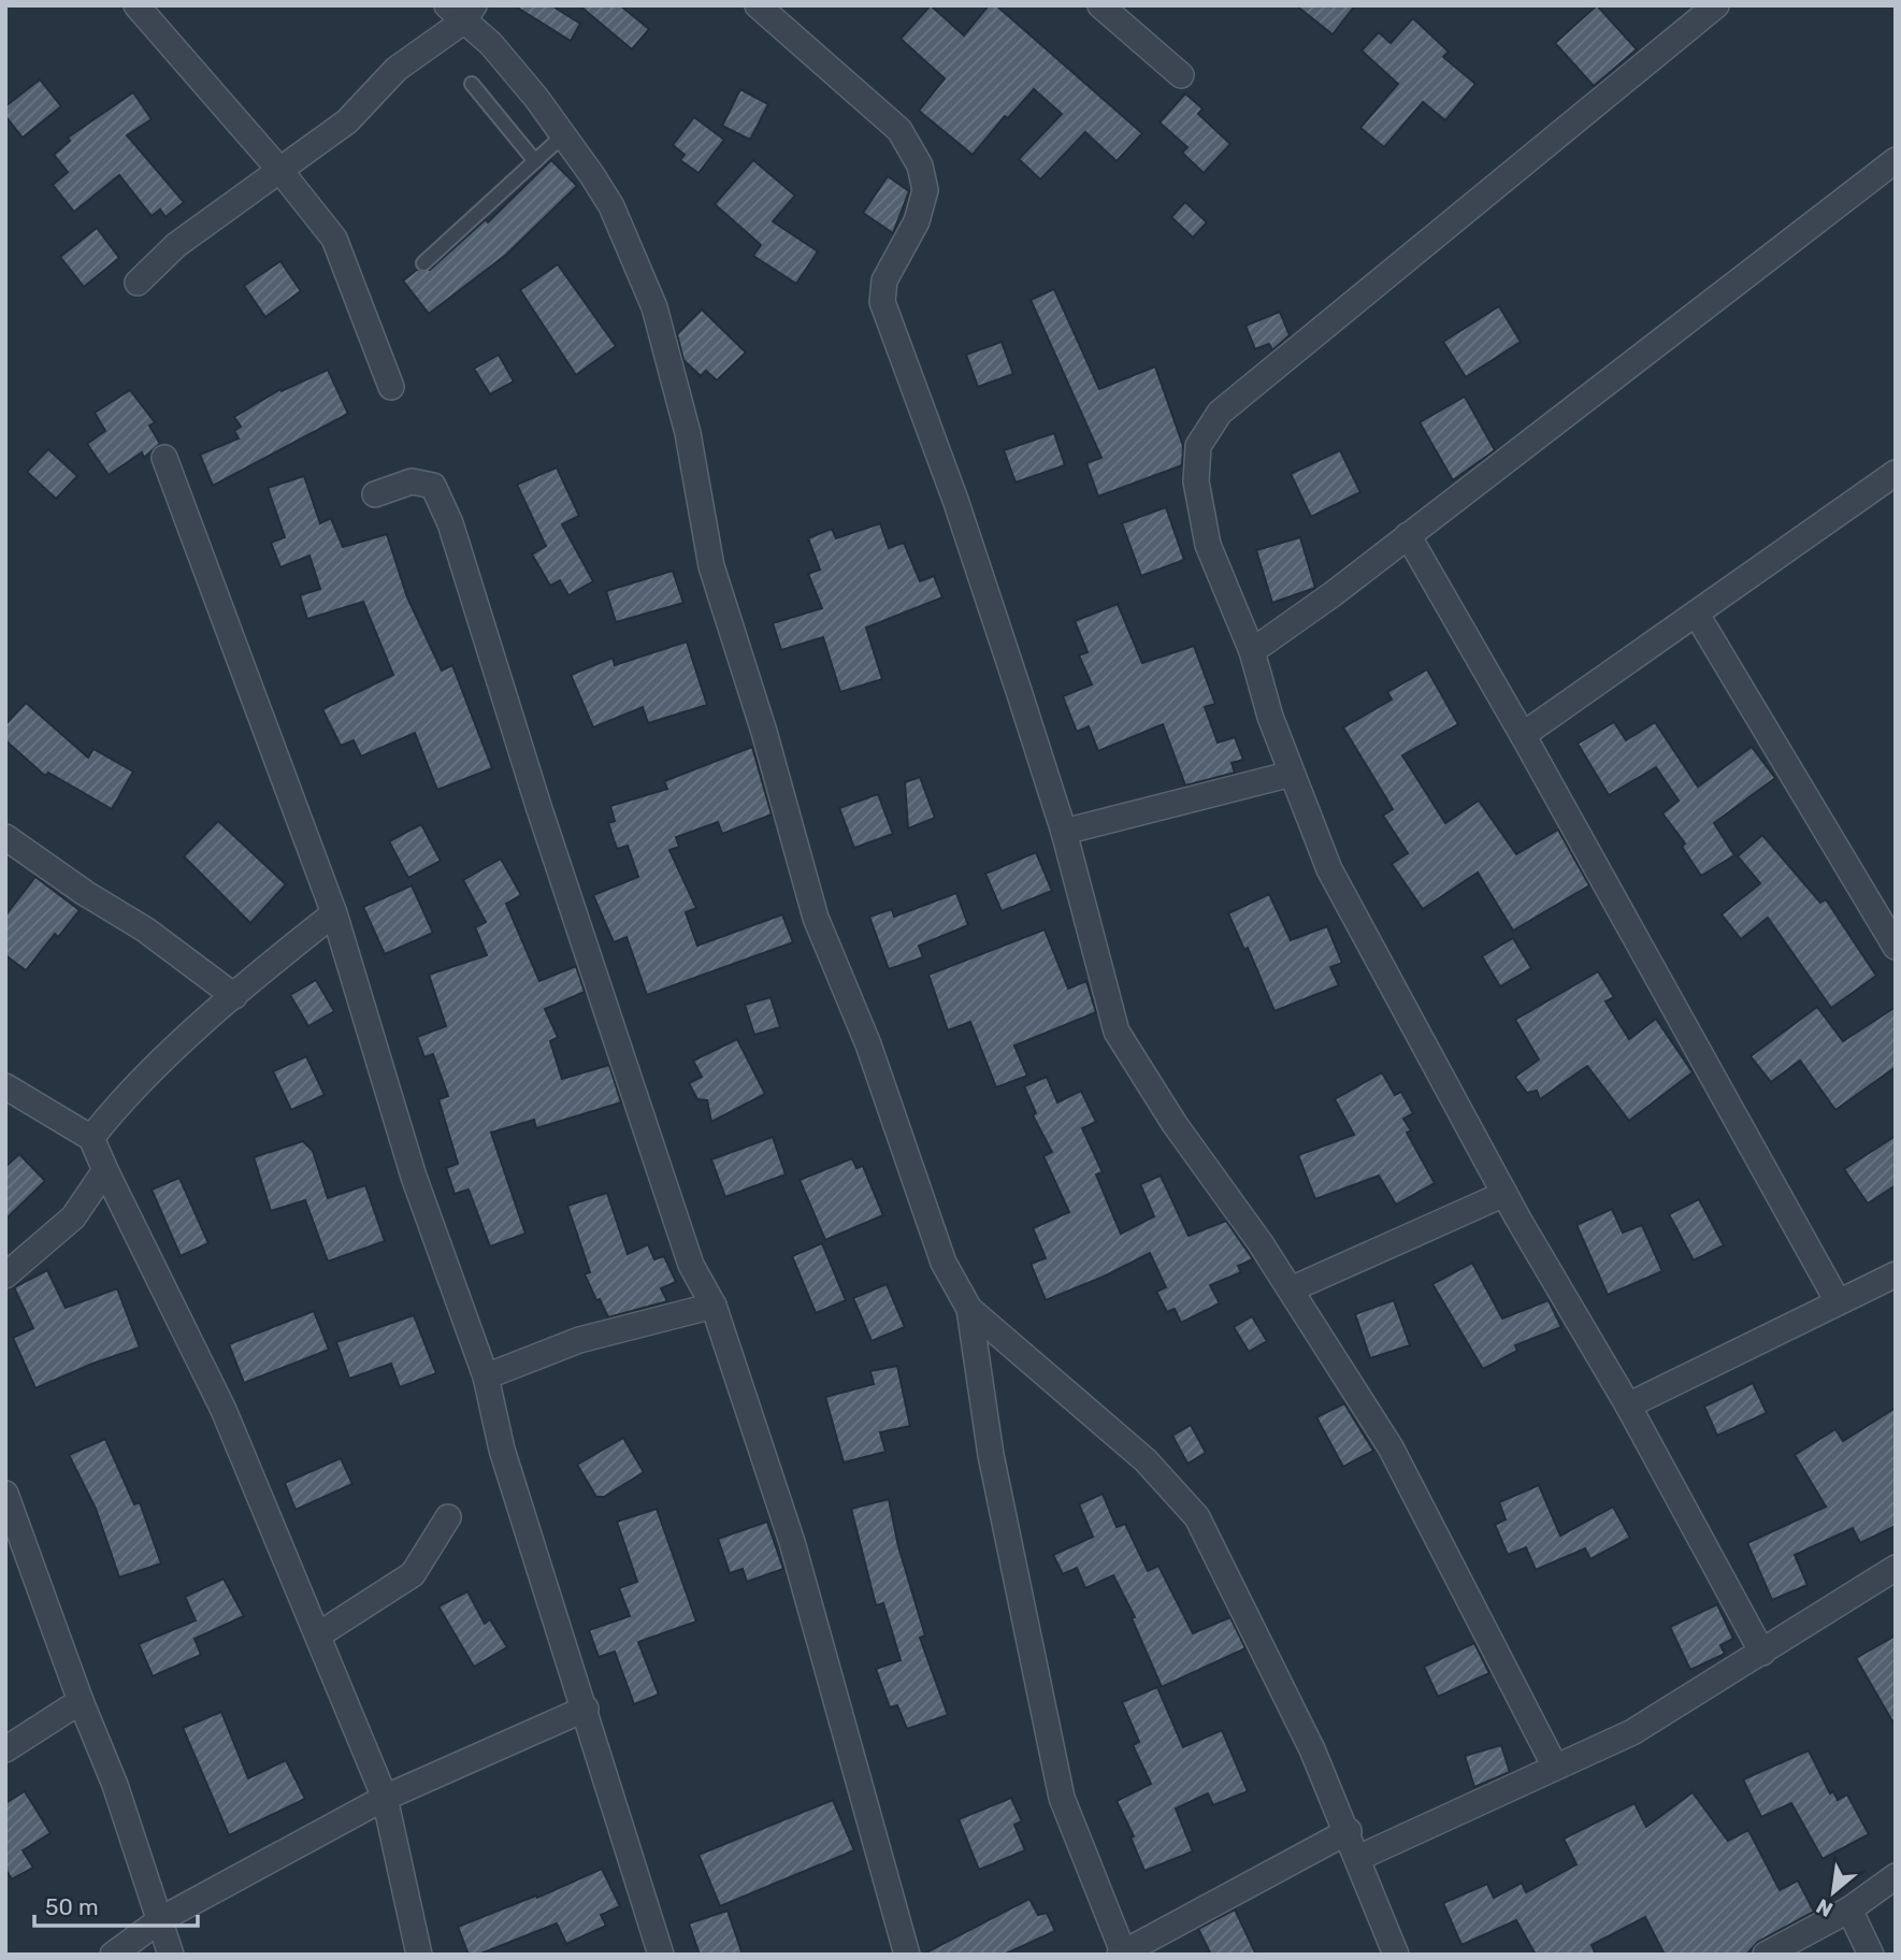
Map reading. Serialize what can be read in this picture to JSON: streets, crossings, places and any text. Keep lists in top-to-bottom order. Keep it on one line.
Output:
{"scale_bar":"50 m","north":"bottom left"}
